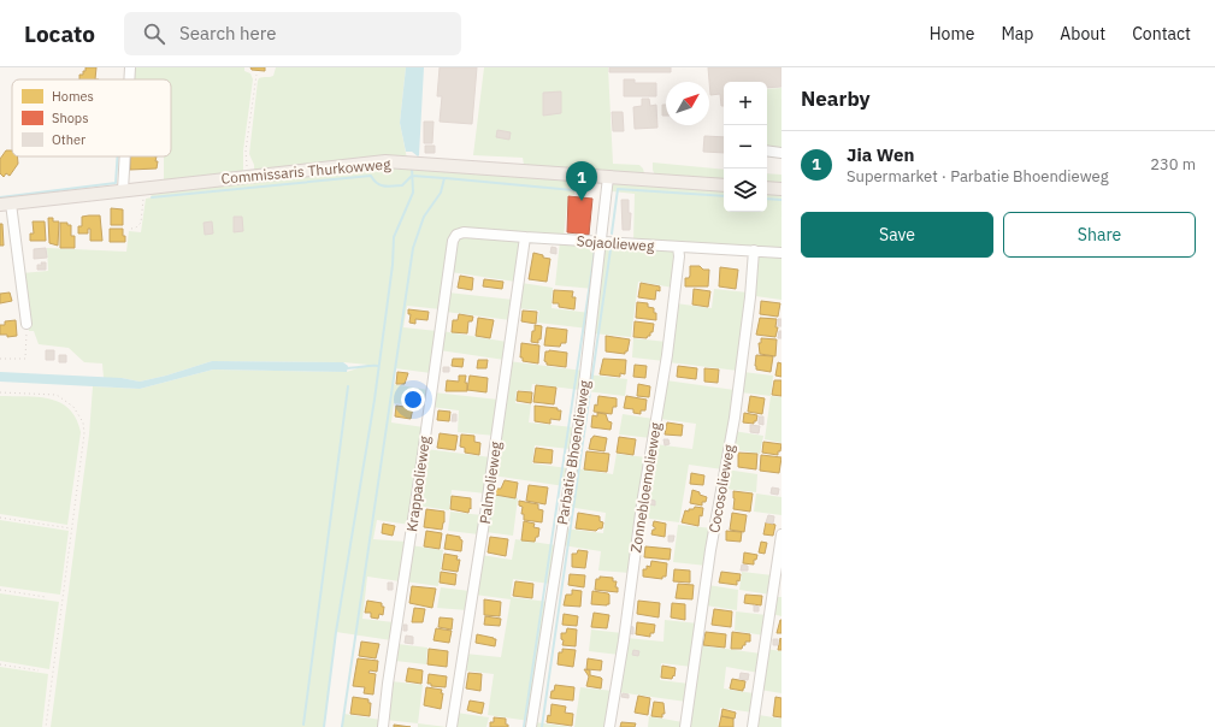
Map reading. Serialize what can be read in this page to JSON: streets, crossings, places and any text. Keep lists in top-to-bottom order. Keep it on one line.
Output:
{"streets":{"main road":["Commissaris Thurkowweg"],"street":["Sojaolieweg","Parbatie Bhoendieweg","Palmolieweg","Krappaolieweg","Zonnebloemolieweg","Cocosolieweg"]},"crossings":[["Commissaris Thurkowweg","Parbatie Bhoendieweg"],["Sojaolieweg","Parbatie Bhoendieweg"],["Sojaolieweg","Palmolieweg"],["Sojaolieweg","Krappaolieweg"],["Sojaolieweg","Zonnebloemolieweg"],["Sojaolieweg","Cocosolieweg"]],"legend":["Homes","Shops","Other"],"north":"top right","page":{"header":"Locato","search":"Search here","nav":["Home","Map","About","Contact"],"heading":"Nearby","map_buttons":["+","−"],"list":[{"mark":"1","name":"Jia Wen","note":"Supermarket · Parbatie Bhoendieweg","value":"230 m"}],"pins":"1","buttons":["Save","Share"]}}
